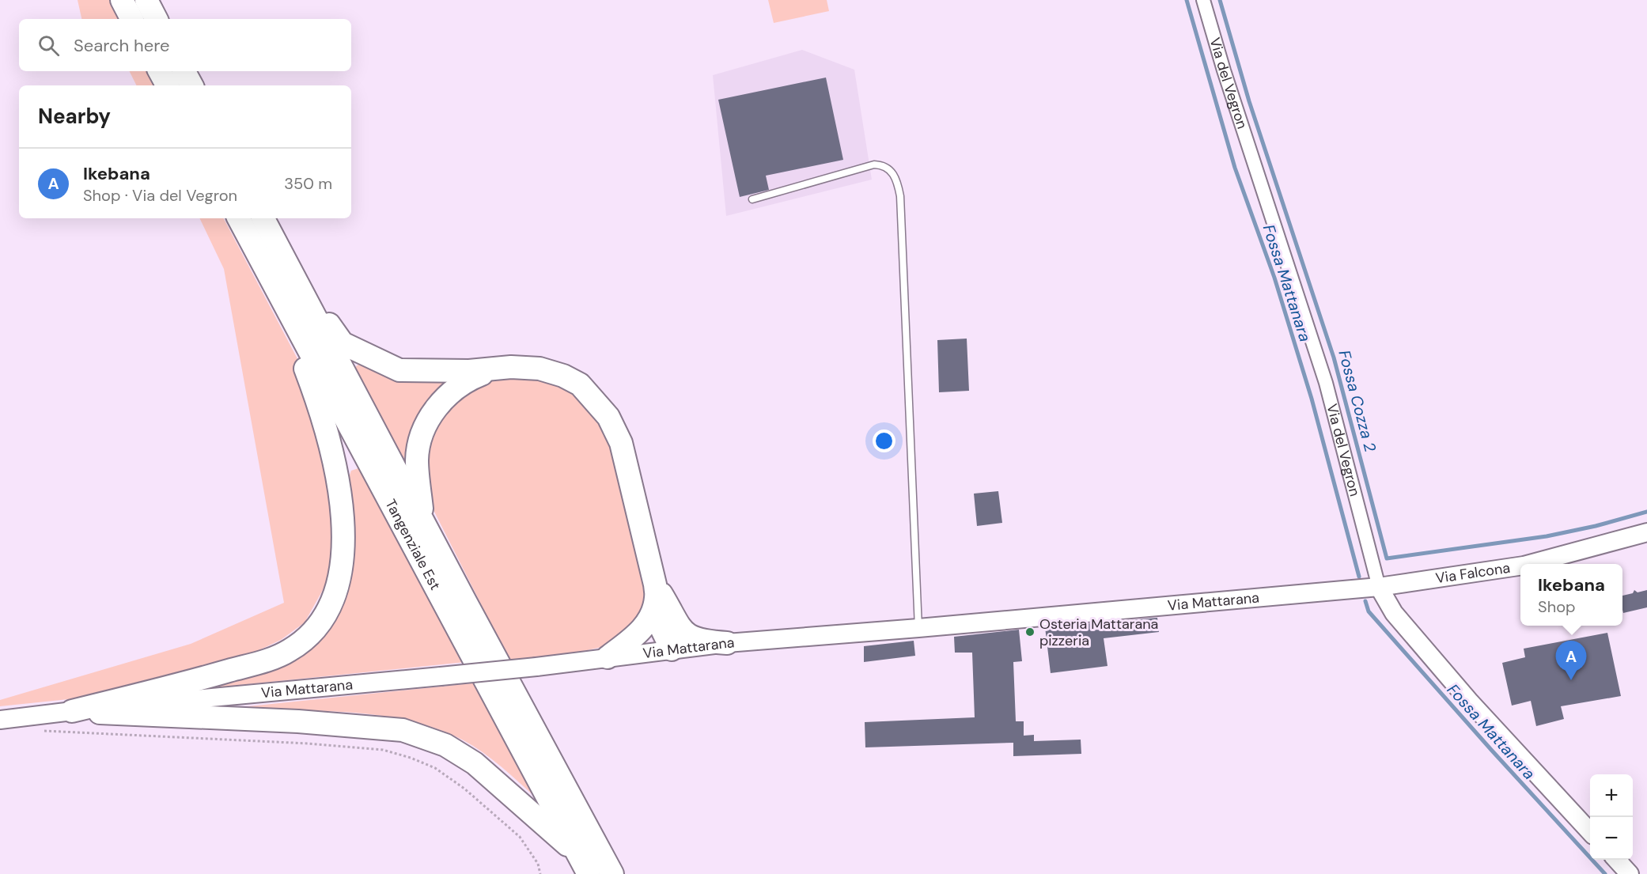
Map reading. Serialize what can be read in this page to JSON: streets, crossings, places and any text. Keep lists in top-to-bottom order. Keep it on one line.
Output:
{"streets":{"highway":["Tangenziale Est"],"street":["Via del Vegron","Via Falcona","Via Mattarana"]},"crossings":[["Via del Vegron","Via Falcona"],["Via del Vegron","Via Mattarana"],["Via Falcona","Via Mattarana"]],"water":["Fossa Mattanara","Fossa Cozza 2"],"places":["Osteria Mattarana pizzeria"],"page":{"search":"Search here","heading":"Nearby","list":[{"mark":"A","name":"Ikebana","note":"Shop · Via del Vegron","value":"350 m"}],"popup":["Ikebana","Shop"],"pins":"A","map_buttons":["+","−"]}}
